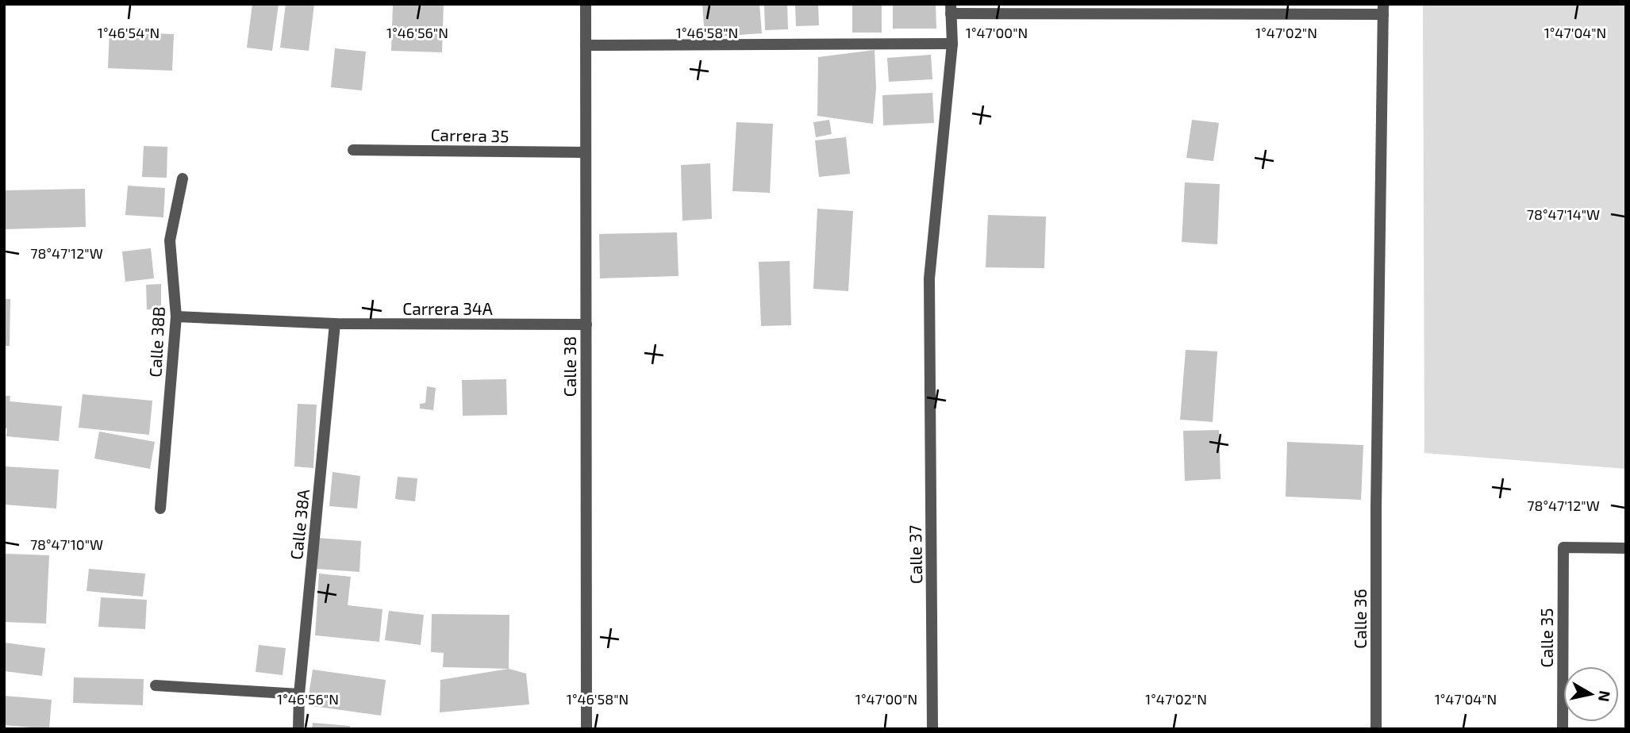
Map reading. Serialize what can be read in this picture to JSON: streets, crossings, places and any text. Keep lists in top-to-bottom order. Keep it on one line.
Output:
{"streets":{"street":["Carrera 35","Carrera 34A","Calle 38B","Calle 38","Calle 38A","Calle 37","Calle 36","Calle 35"]},"crossings":[["Carrera 35","Calle 38"],["Carrera 34A","Calle 38B"],["Carrera 34A","Calle 38"],["Carrera 34A","Calle 38A"]],"north":"right","coordinates":["1°46'54\"N","1°46'56\"N","1°46'58\"N","1°47'00\"N","1°47'02\"N","1°47'04\"N","78°47'14\"W","78°47'12\"W","78°47'10\"W"]}
